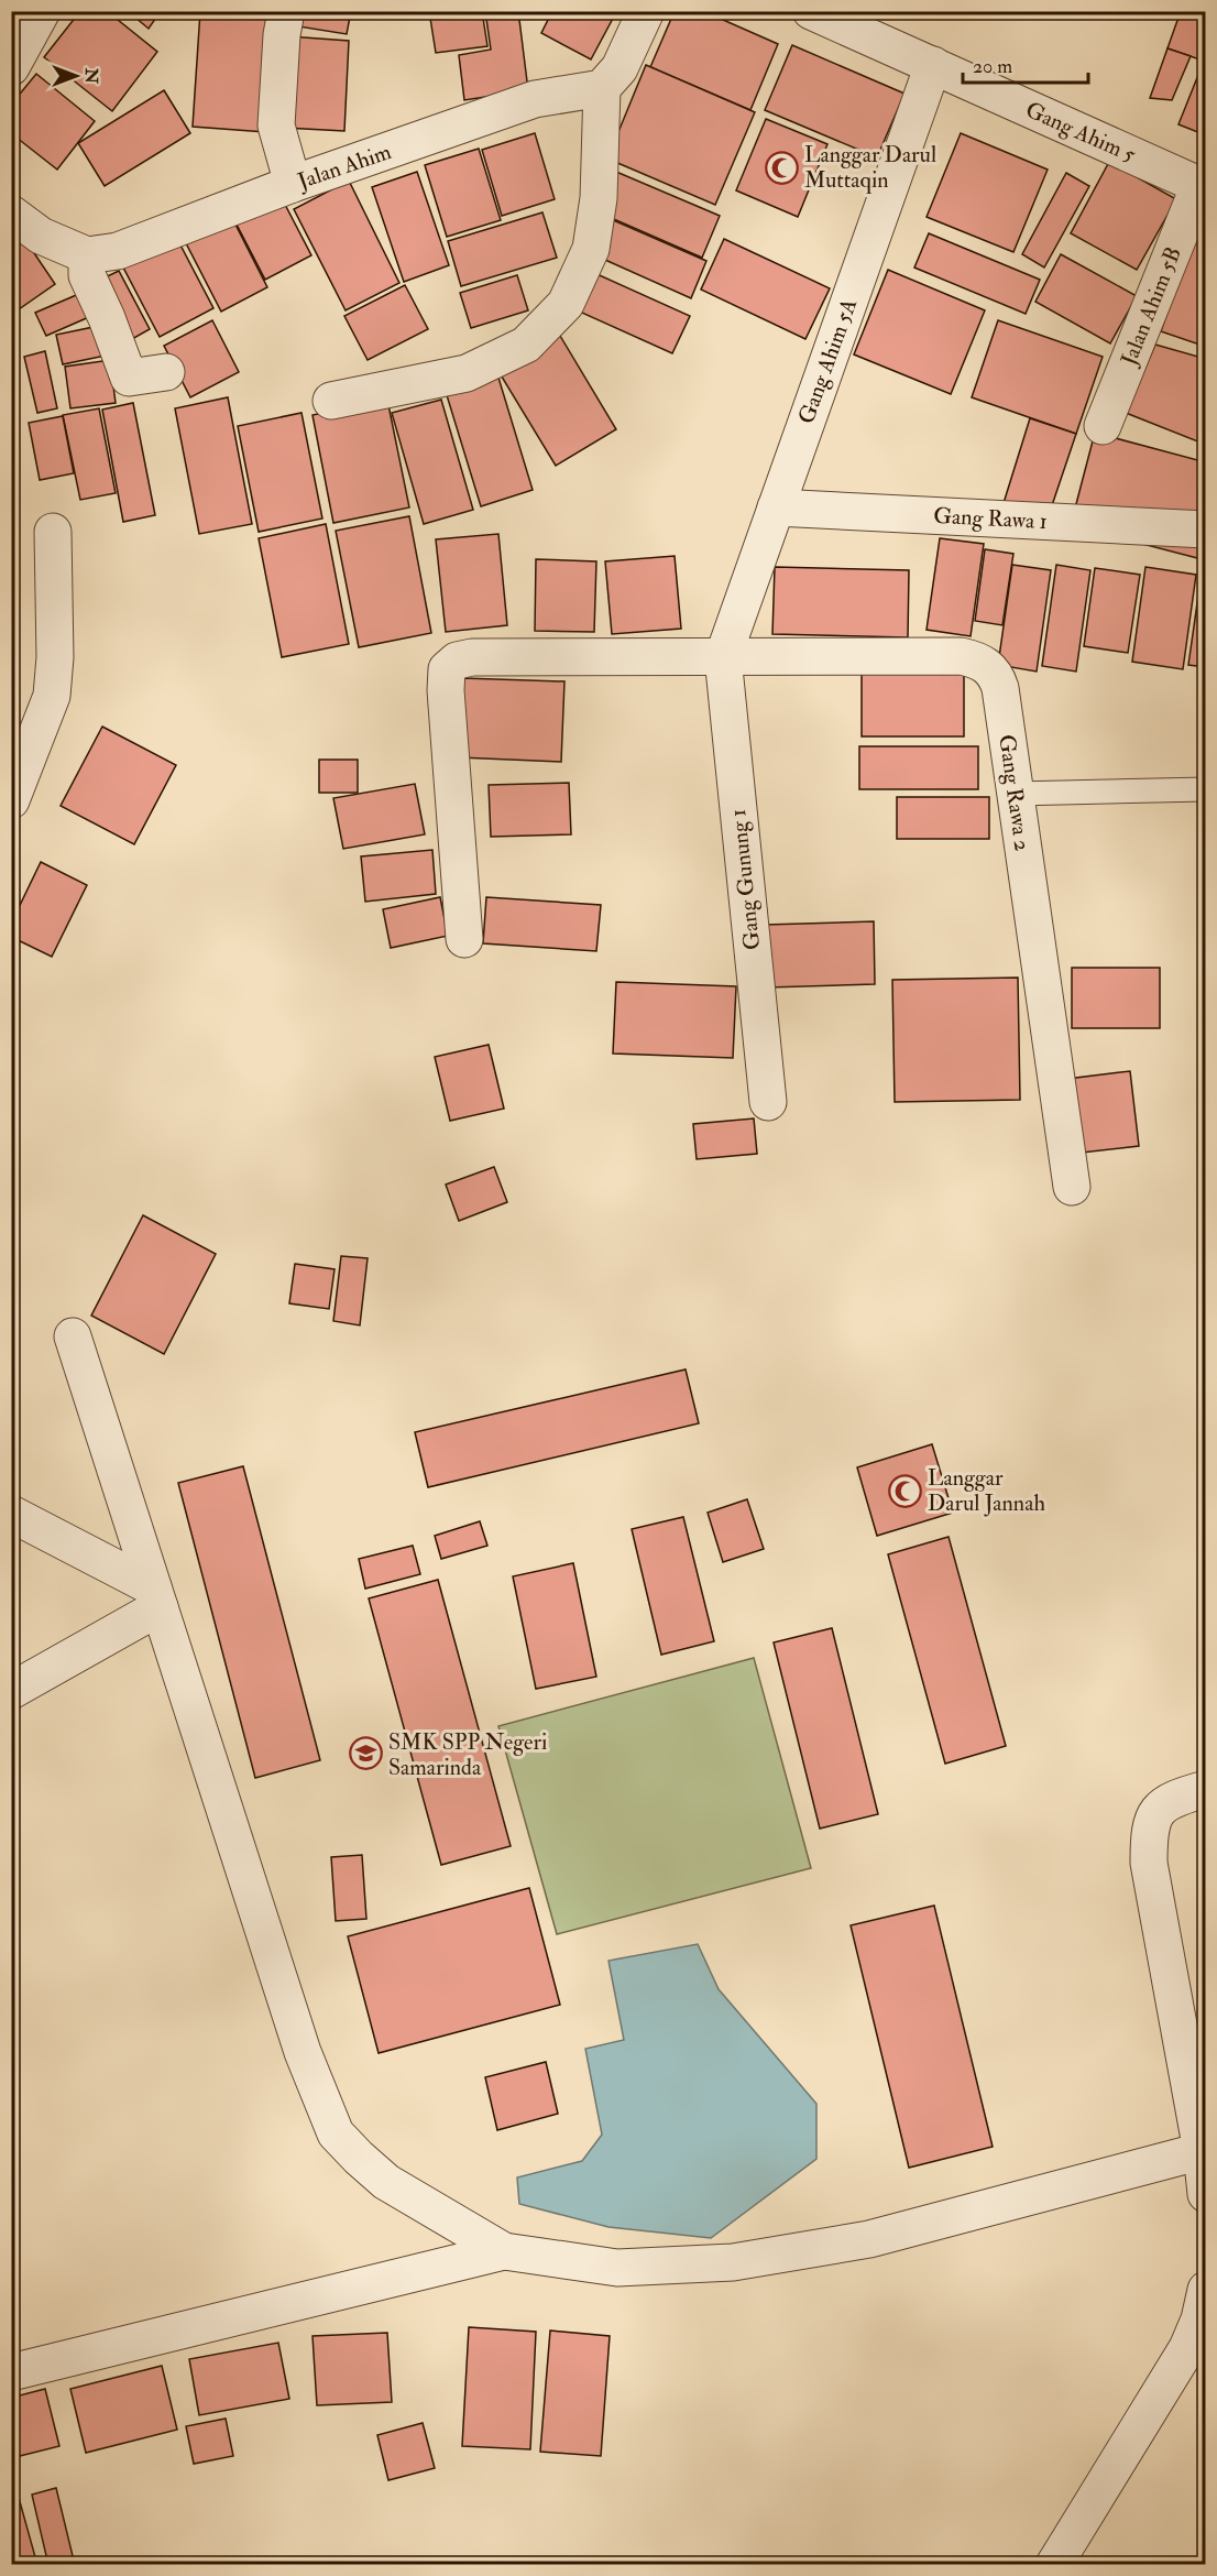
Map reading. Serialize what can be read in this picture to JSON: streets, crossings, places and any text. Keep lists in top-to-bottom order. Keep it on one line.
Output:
{"streets":{"street":["Gang Ahim 5","Jalan Ahim","Jalan Ahim 5B","Gang Ahim 5A","Gang Rawa 1","Gang Rawa 2","Gang Gunung 1"]},"crossings":[["Gang Ahim 5","Jalan Ahim 5B"],["Gang Ahim 5","Gang Ahim 5A"],["Gang Ahim 5A","Gang Rawa 1"],["Gang Ahim 5A","Gang Rawa 2"],["Gang Ahim 5A","Gang Gunung 1"],["Gang Rawa 2","Gang Gunung 1"]],"places":{"mosque":["Langgar Darul Muttaqin","Langgar Darul Jannah"],"school or university":["SMK SPP Negeri Samarinda"]},"scale_bar":"20 m","north":"right"}
